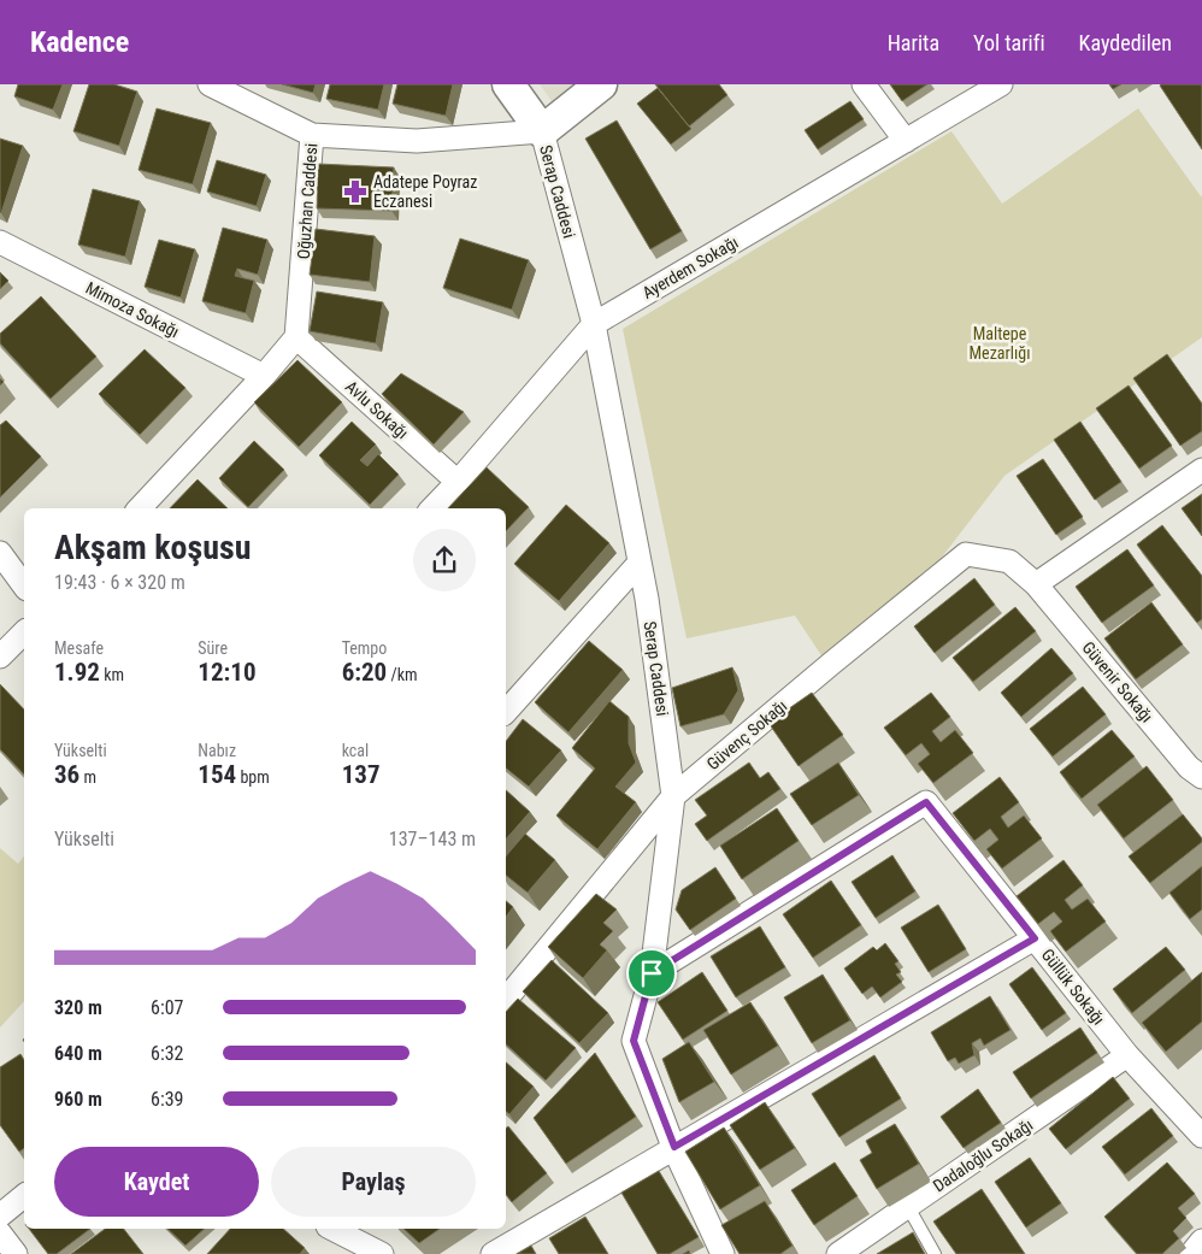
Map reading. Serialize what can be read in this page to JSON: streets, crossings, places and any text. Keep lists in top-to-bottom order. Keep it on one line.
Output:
{"streets":{"street":["Serap Caddesi","Oğuzhan Caddesi","Ayerdem Sokağı","Mimoza Sokağı","Avlu Sokağı","Güvenir Sokağı","Güvenç Sokağı","Güllük Sokağı","Dadaloğlu Sokağı"]},"crossings":[["Serap Caddesi","Oğuzhan Caddesi"],["Serap Caddesi","Ayerdem Sokağı"],["Serap Caddesi","Güvenç Sokağı"],["Serap Caddesi","Güllük Sokağı"],["Oğuzhan Caddesi","Avlu Sokağı"],["Ayerdem Sokağı","Avlu Sokağı"],["Güvenir Sokağı","Güvenç Sokağı"],["Güllük Sokağı","Dadaloğlu Sokağı"]],"parks":["Maltepe Mezarlığı"],"places":{"pharmacy":["Adatepe Poyraz Eczanesi"]},"page":{"header":"Kadence","nav":["Harita","Yol tarifi","Kaydedilen"],"heading":["Akşam koşusu","19:43 · 6 × 320 m"],"stats":[["Mesafe","1.92 km"],["Süre","12:10"],["Tempo","6:20 /km"],["Yükselti","36 m"],["Nabız","154 bpm"],["kcal","137"]],"chart":["Yükselti","137–143 m"],"list":[{"name":"320 m","note":"6:07"},{"name":"640 m","note":"6:32"},{"name":"960 m","note":"6:39"}],"buttons":["Kaydet","Paylaş"]}}
